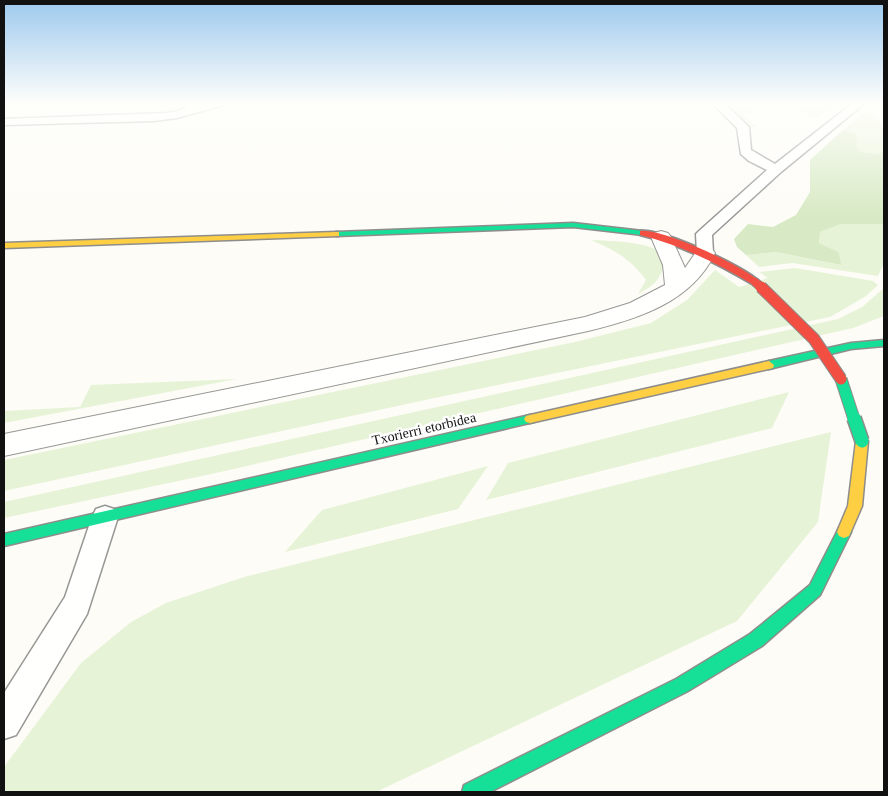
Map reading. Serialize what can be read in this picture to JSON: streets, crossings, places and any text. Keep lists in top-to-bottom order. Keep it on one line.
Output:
{"streets":{"street":["Txorierri etorbidea"]}}
